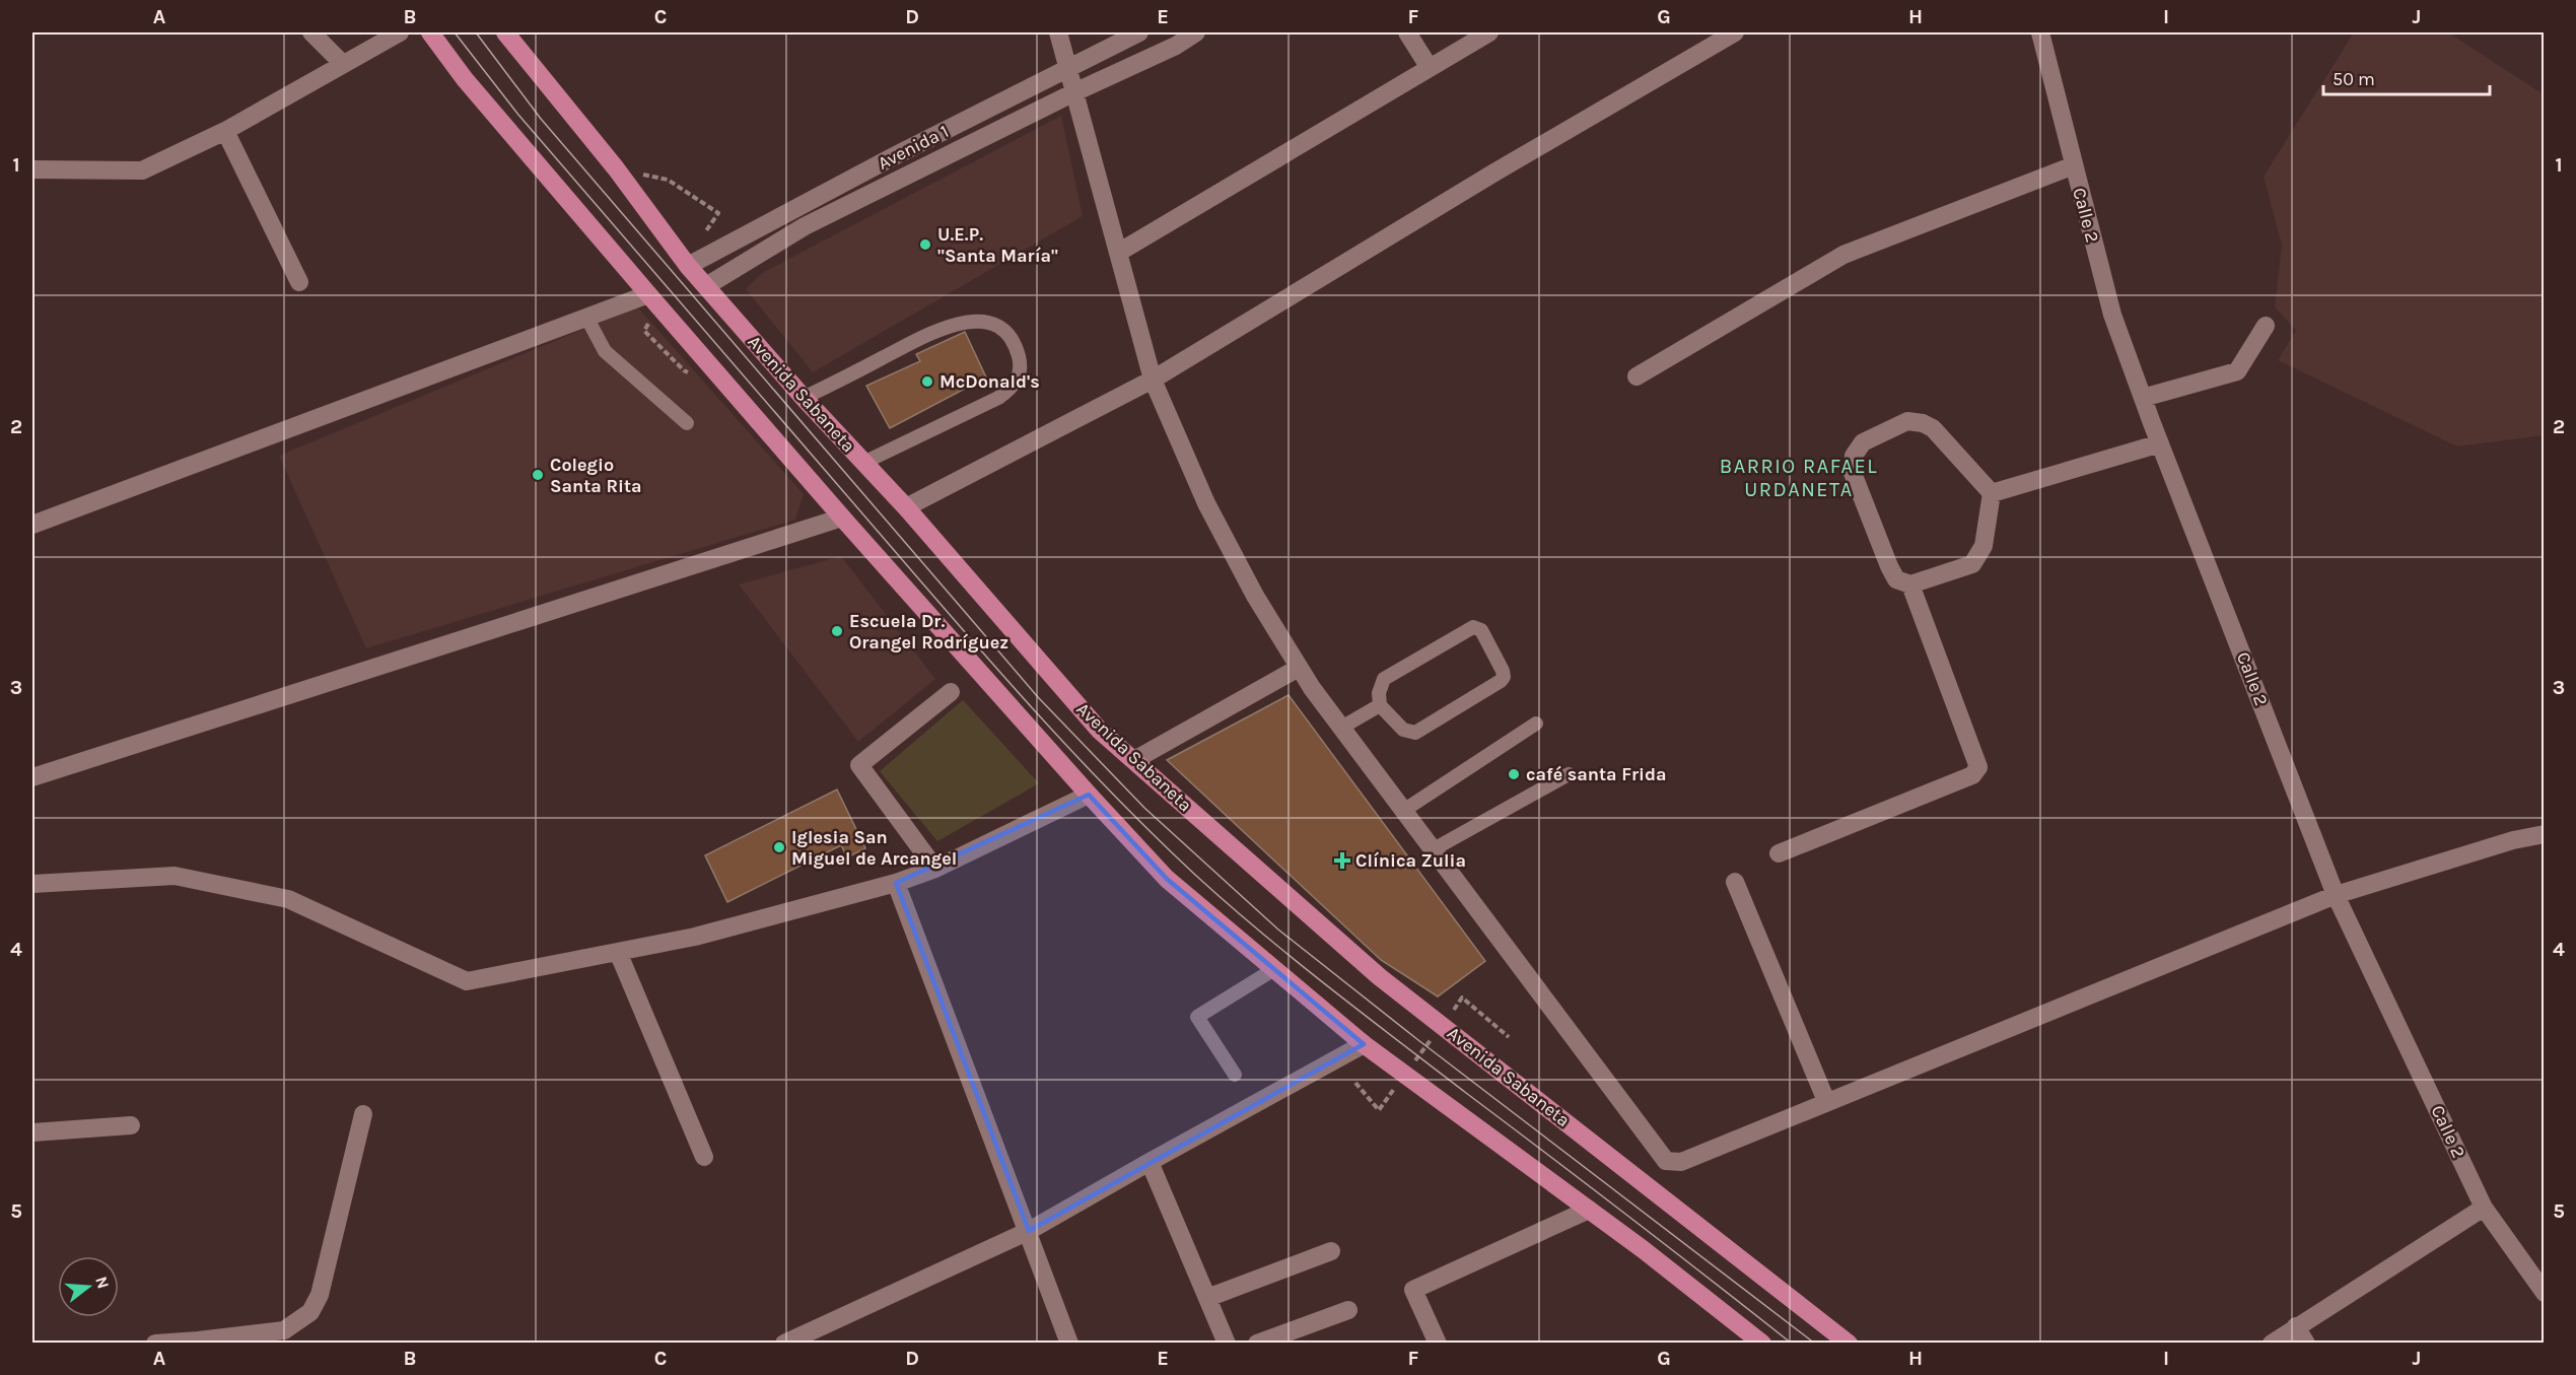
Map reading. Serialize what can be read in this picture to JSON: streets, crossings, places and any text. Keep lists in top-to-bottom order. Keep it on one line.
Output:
{"streets":{"main road":["Avenida Sabaneta"],"street":["Avenida 1","Calle 2"]},"crossings":[["Avenida 1","Avenida Sabaneta"]],"districts":["BARRIO RAFAEL URDANETA"],"places":{"other":["U.E.P. \"Santa María\"","McDonald's","Colegio Santa Rita","Escuela Dr. Orangel Rodríguez","café santa Frida","Iglesia San Miguel de Arcangel"],"health":["Clínica Zulia"]},"scale_bar":"50 m","north":"right","grid":{"columns":["A","B","C","D","E","F","G","H","I","J"],"rows":["1","2","3","4","5"]}}
